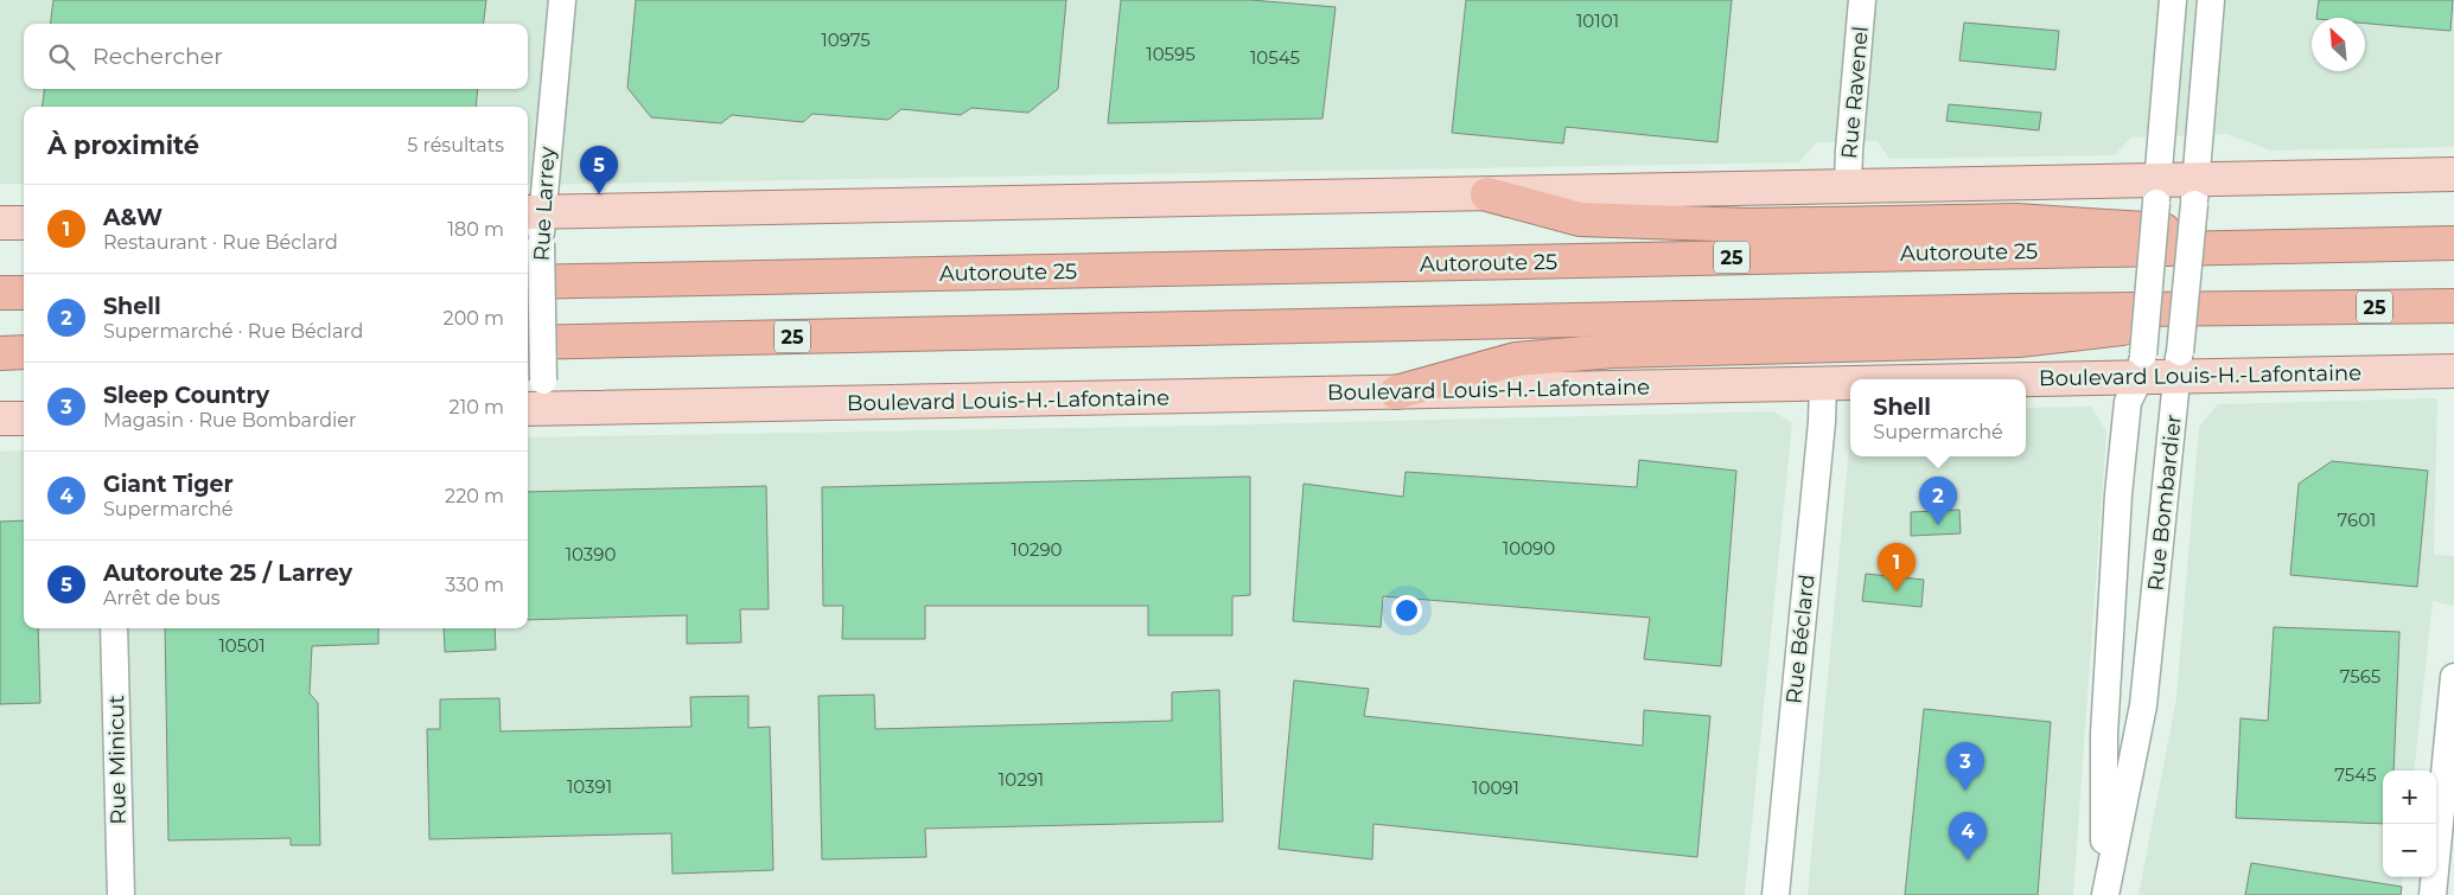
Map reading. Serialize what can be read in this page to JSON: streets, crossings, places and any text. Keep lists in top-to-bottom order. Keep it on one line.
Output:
{"streets":{"highway":["Autoroute 25","25"],"main road":["Boulevard Louis-H.-Lafontaine"],"street":["Rue Ravenel","Rue Larrey","Rue Bombardier","Rue Béclard","Rue Minicut"]},"crossings":[["Rue Larrey","Boulevard Louis-H.-Lafontaine"],["Boulevard Louis-H.-Lafontaine","Rue Bombardier"],["Boulevard Louis-H.-Lafontaine","Rue Béclard"]],"house_numbers":["10101","10975","10595","10545","7601","10090","10290","10390","10501","7565","7545","10291","10391","10091"],"north":"top left","page":{"search":"Rechercher","heading":["À proximité","5 résultats"],"pins":["5","2","1","3","4"],"list":[{"mark":"1","name":"A&W","note":"Restaurant · Rue Béclard","value":"180 m"},{"mark":"2","name":"Shell","note":"Supermarché · Rue Béclard","value":"200 m"},{"mark":"3","name":"Sleep Country","note":"Magasin · Rue Bombardier","value":"210 m"},{"mark":"4","name":"Giant Tiger","note":"Supermarché","value":"220 m"},{"mark":"5","name":"Autoroute 25 / Larrey","note":"Arrêt de bus","value":"330 m"}],"popup":["Shell","Supermarché"],"map_buttons":["+","−"]}}
